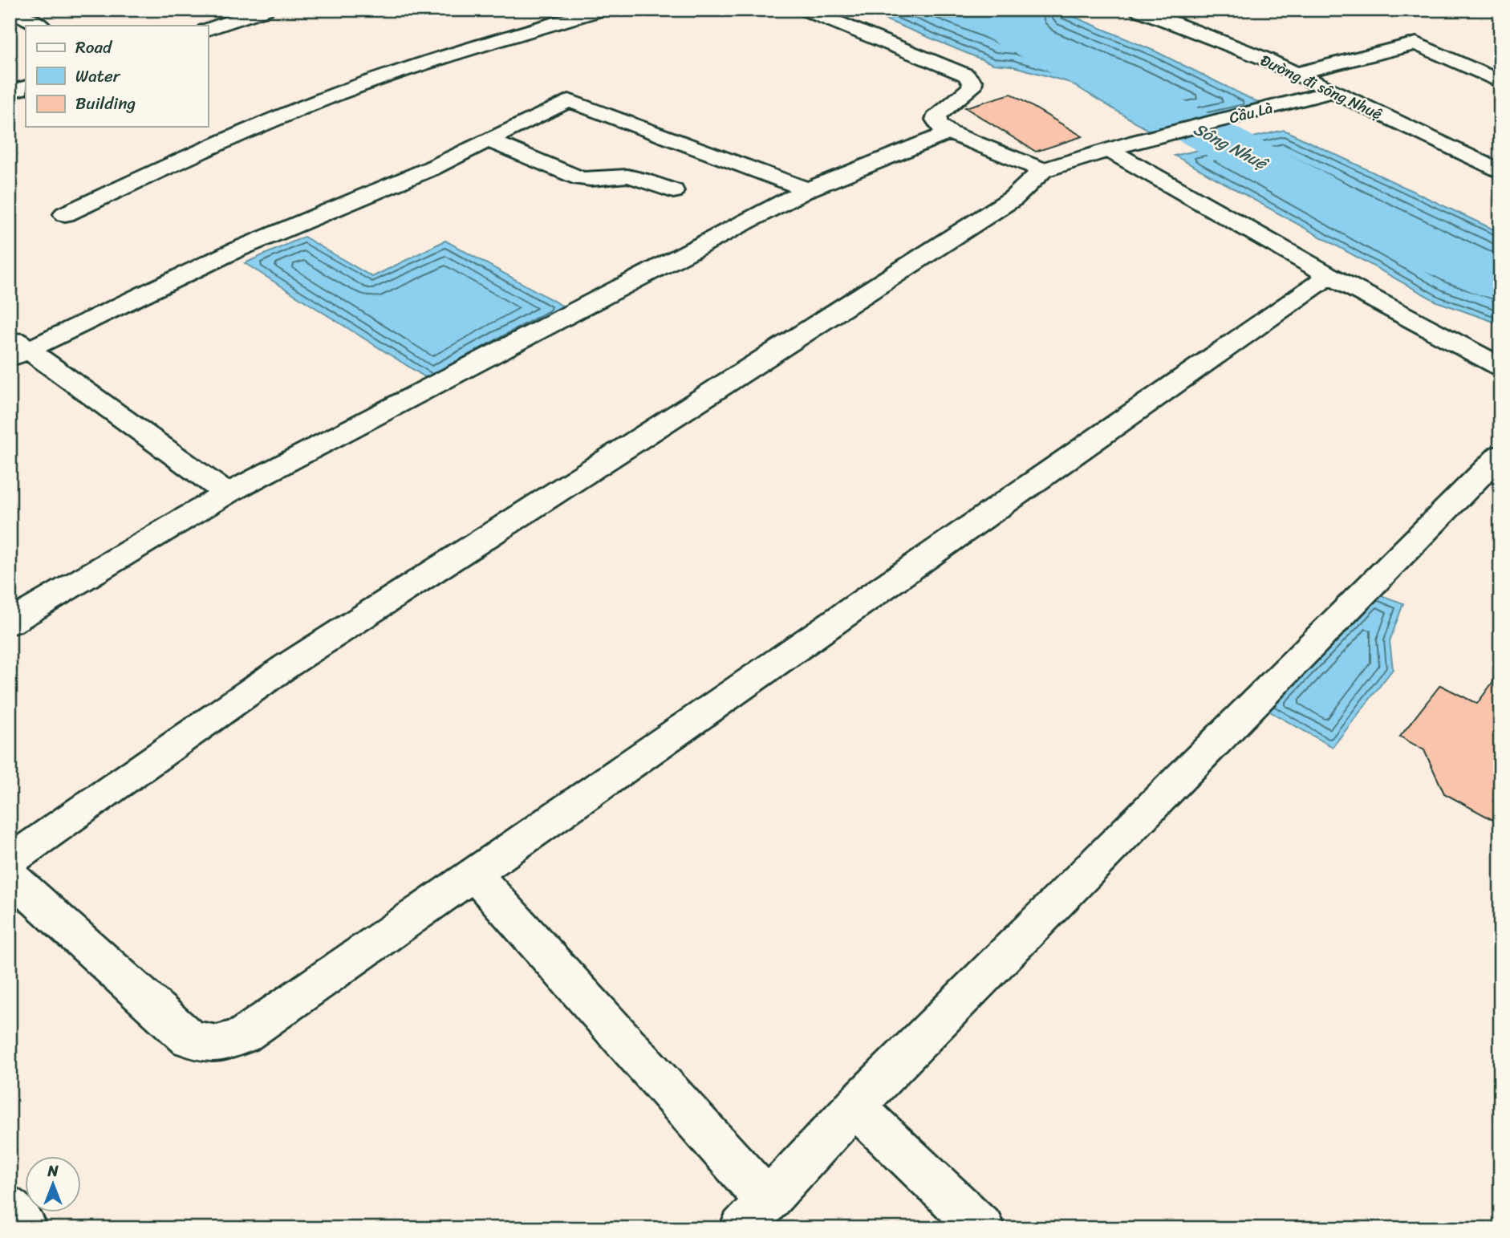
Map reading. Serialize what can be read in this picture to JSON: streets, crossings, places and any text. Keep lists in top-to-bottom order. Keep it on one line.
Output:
{"streets":{"street":["Đường đi sông Nhuệ","Cầu Là"]},"crossings":[["Đường đi sông Nhuệ","Cầu Là"]],"water":["Sông Nhuệ"],"legend":["Road","Water","Building"],"north":"top"}
